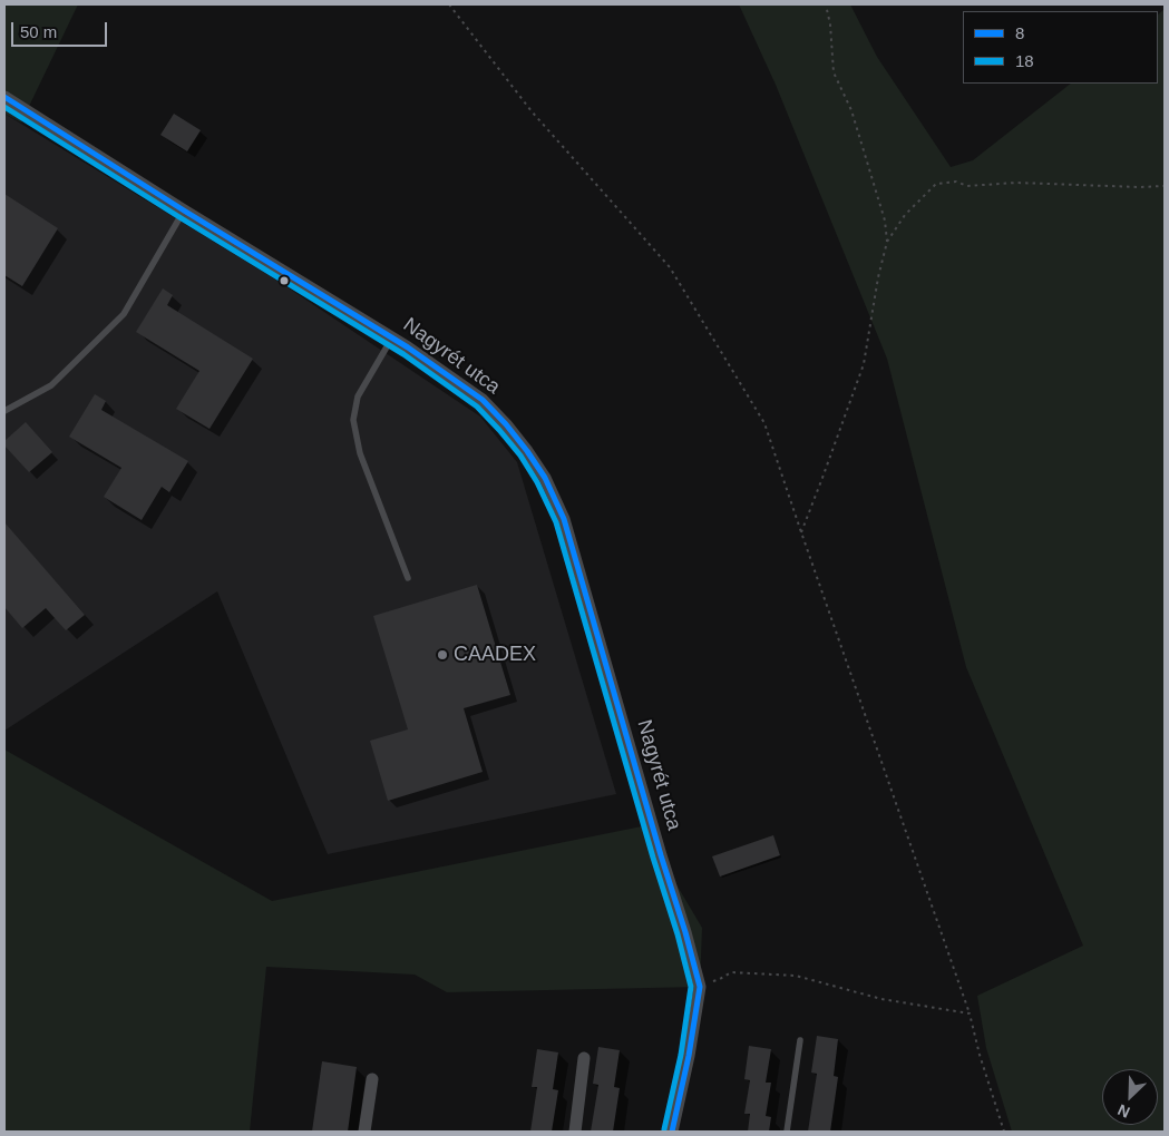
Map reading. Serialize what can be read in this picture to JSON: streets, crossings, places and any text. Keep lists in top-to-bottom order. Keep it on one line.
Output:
{"streets":{"street":["Nagyrét utca"]},"places":["CAADEX"],"lines":["transit line 8","transit line 18"],"legend":["8","18"],"scale_bar":"50 m","north":"bottom left"}
